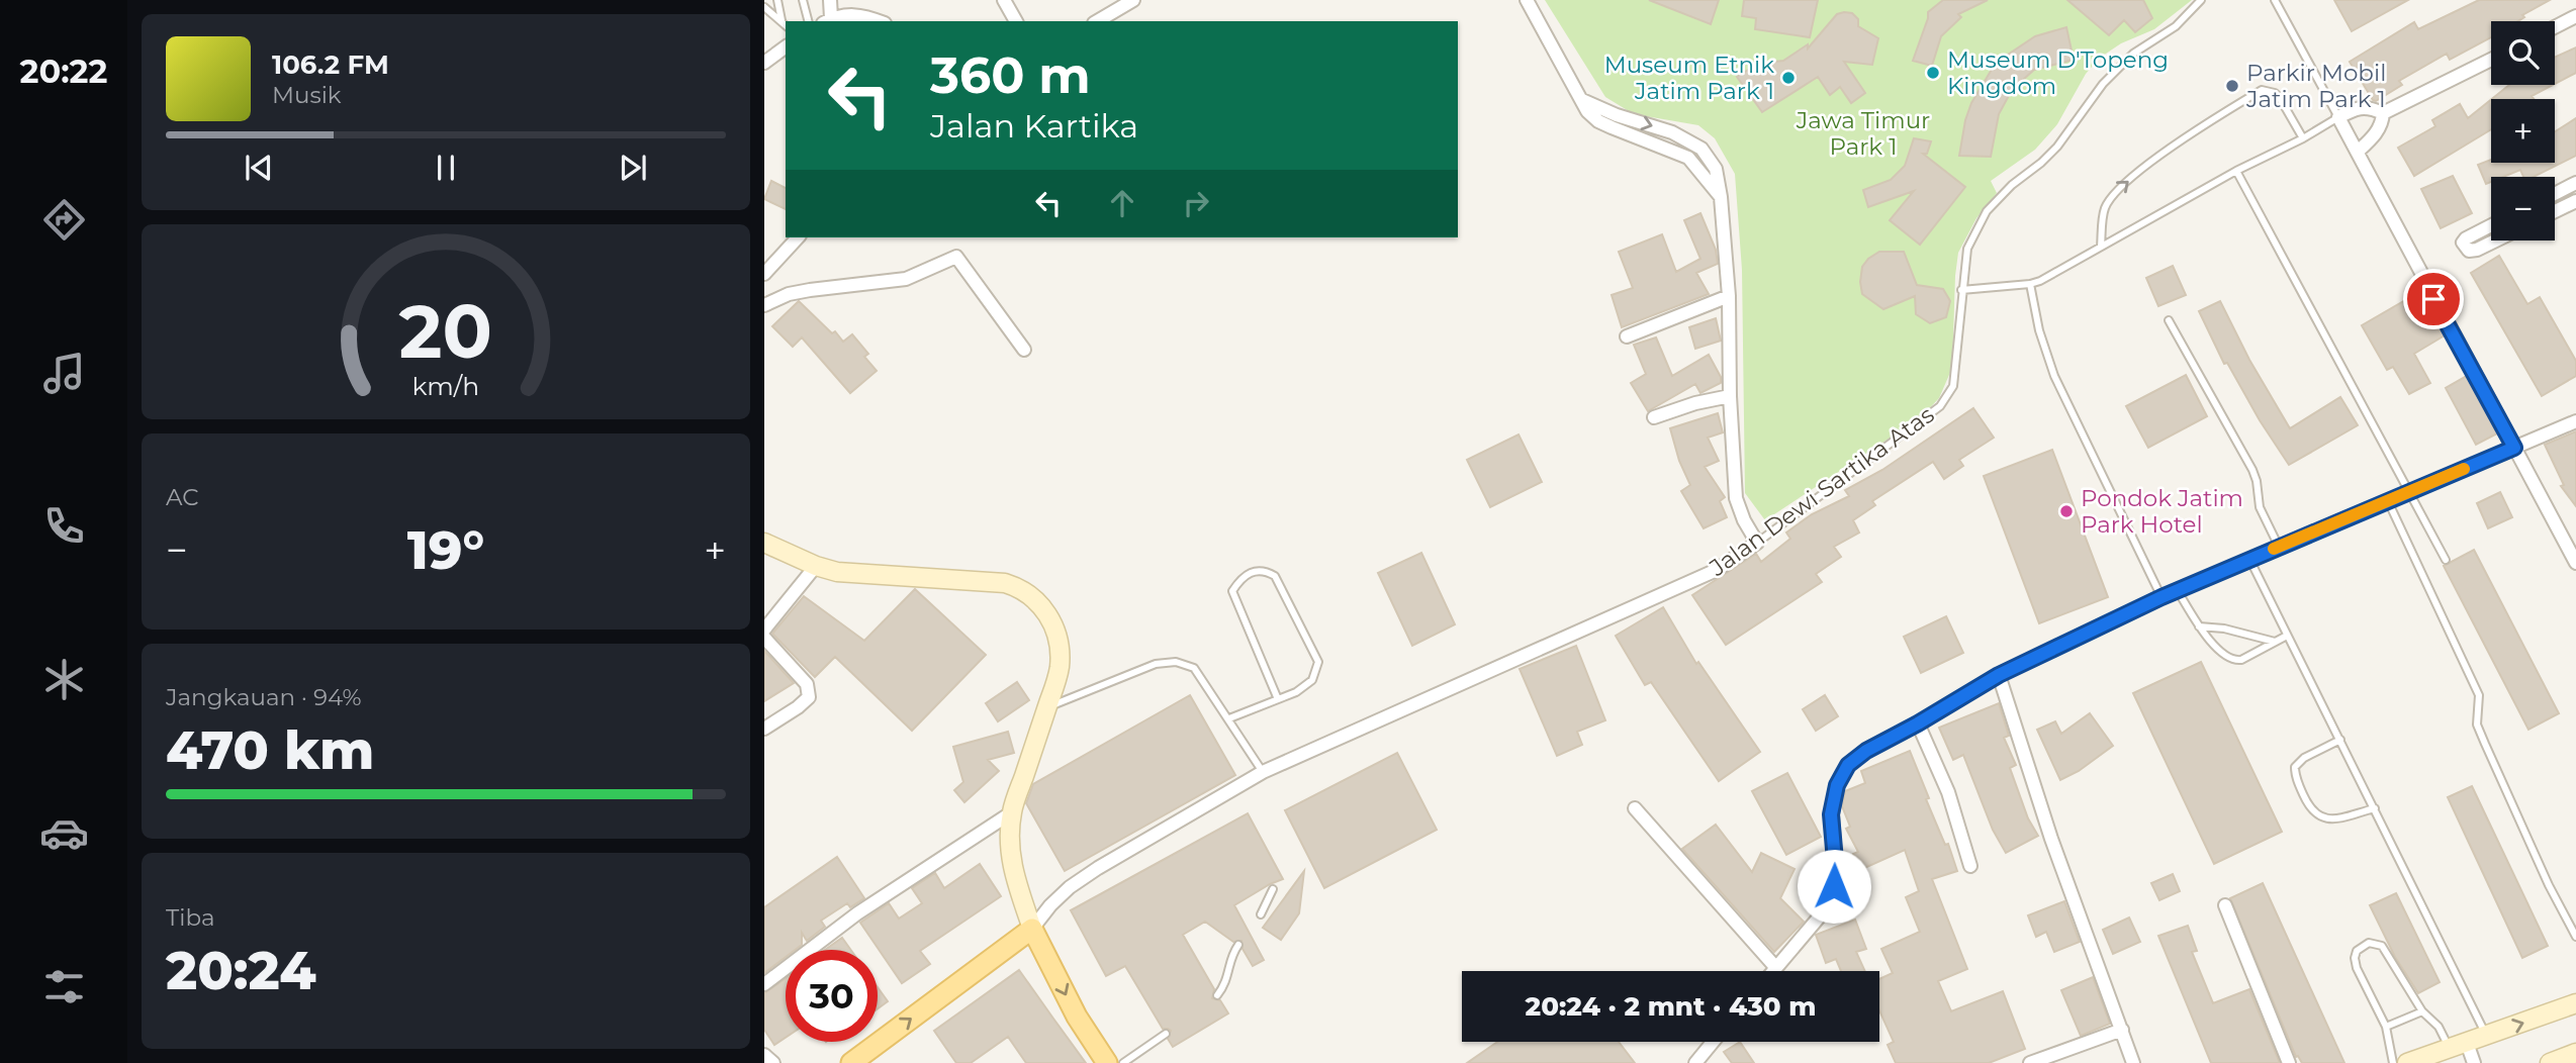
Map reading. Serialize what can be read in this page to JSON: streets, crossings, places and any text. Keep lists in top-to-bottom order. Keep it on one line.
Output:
{"streets":{"street":["Jalan Dewi Sartika Atas"]},"parks":["Jawa Timur Park 1"],"places":["Museum D'Topeng Kingdom","Museum Etnik Jatim Park 1","Parkir Mobil Jatim Park 1","Pondok Jatim Park Hotel"],"page":{"tabs":"20:22","map_buttons":["+","−"],"turn":["360 m","Jalan Kartika"],"song":["106.2 FM","Musik"],"tile":["AC",["Jangkauan · 94%","470 km"],["Tiba","20:24"]],"heat":["−","19°","+"],"limit":"30","trip":"20:24 · 2 mnt · 430 m","gauge":["20","km/h"]}}
